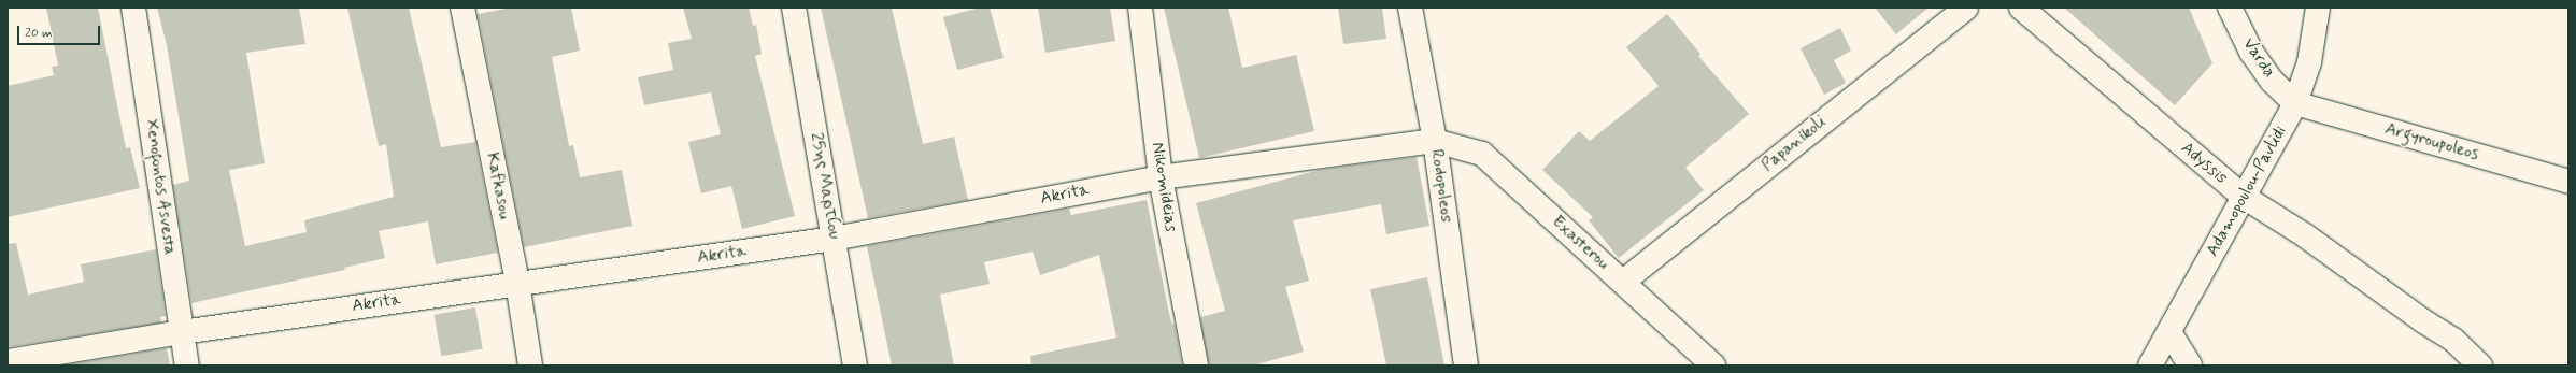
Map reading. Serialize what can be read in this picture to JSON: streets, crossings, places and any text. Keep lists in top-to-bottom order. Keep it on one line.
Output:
{"streets":{"street":["Varda","Argyroupoleos","Papanikoli","Adyssis","Kafkasou","25ης Μαρτίου","Rodopoleos","Xenofontos Asvesta","Nikomideias","Adamopoulou-Pavlidi","Akrita","Exasterou"]},"crossings":[["Varda","Argyroupoleos"],["Varda","Adamopoulou-Pavlidi"],["Argyroupoleos","Adamopoulou-Pavlidi"],["Papanikoli","Exasterou"],["Adyssis","Adamopoulou-Pavlidi"],["Kafkasou","Akrita"],["25ης Μαρτίου","Akrita"],["Rodopoleos","Akrita"],["Rodopoleos","Exasterou"],["Xenofontos Asvesta","Akrita"],["Nikomideias","Akrita"],["Akrita","Exasterou"]],"scale_bar":"20 m"}
